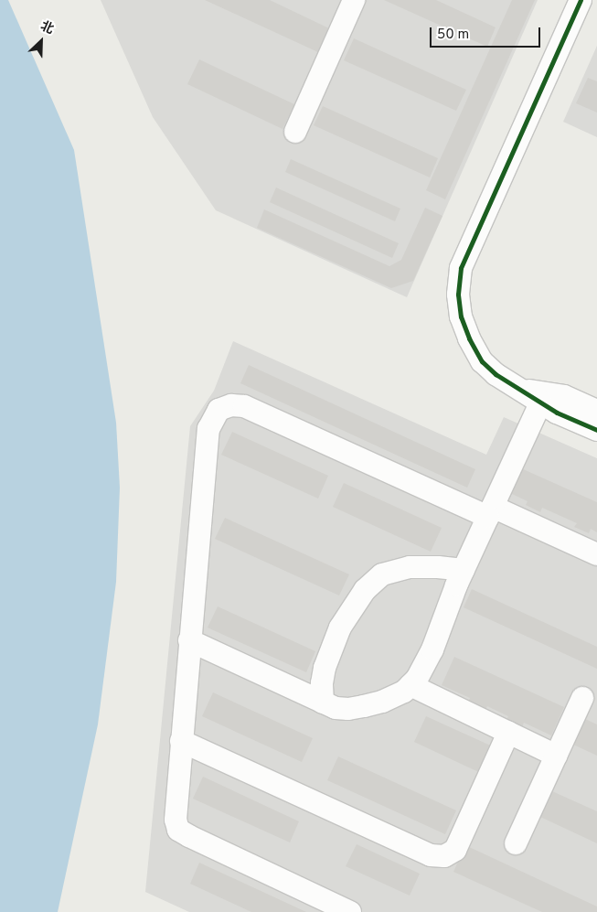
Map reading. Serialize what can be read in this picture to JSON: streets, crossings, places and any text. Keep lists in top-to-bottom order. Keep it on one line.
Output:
{"scale_bar":"50 m","north":"top right"}
